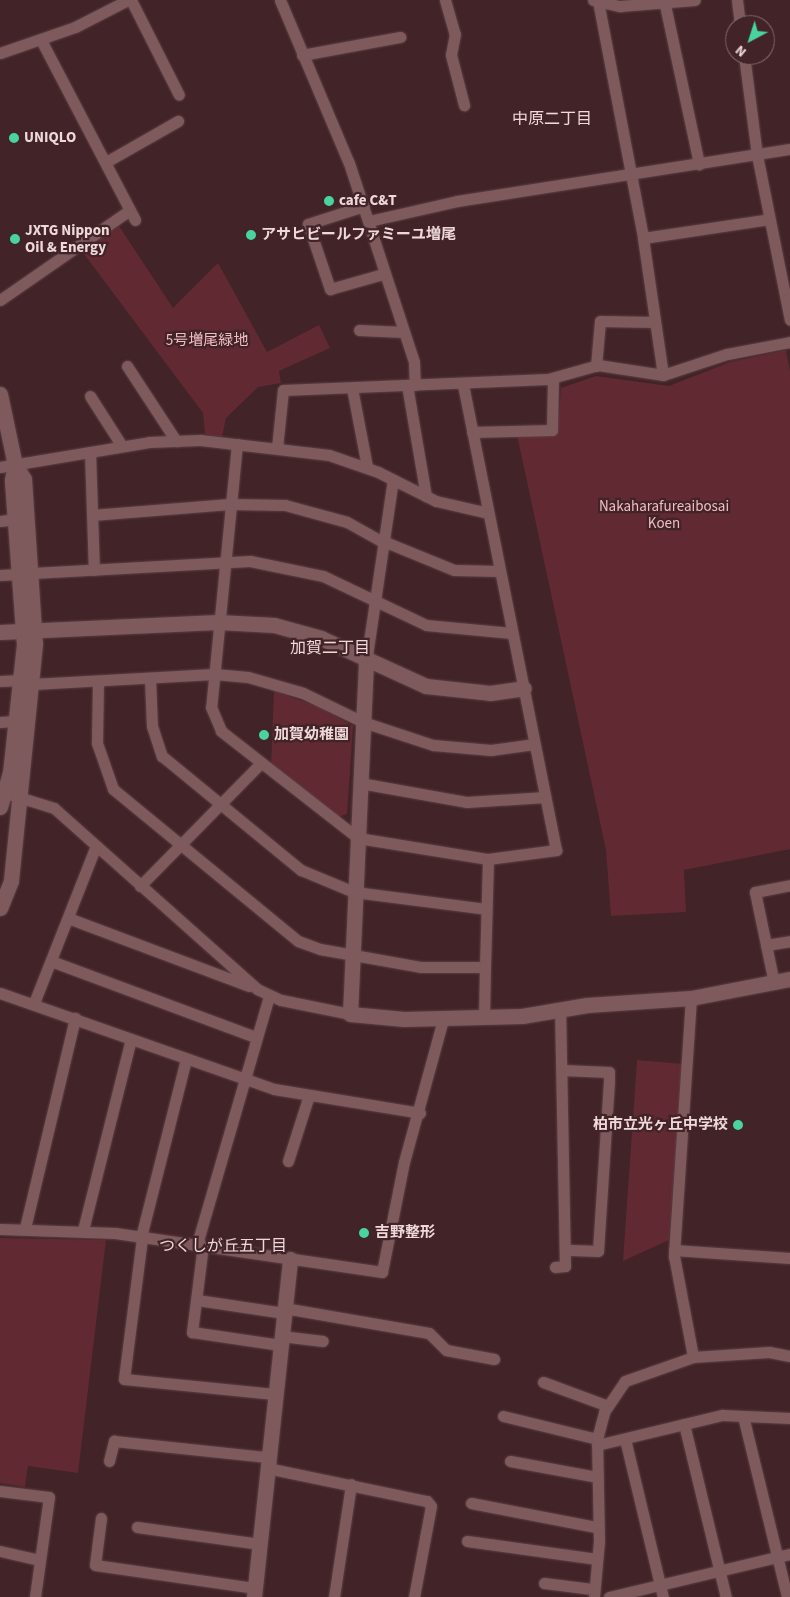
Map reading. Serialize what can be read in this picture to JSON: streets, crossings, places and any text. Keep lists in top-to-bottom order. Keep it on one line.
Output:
{"districts":["中原二丁目","加賀二丁目","つくしが丘五丁目"],"parks":["5号増尾緑地","Nakaharafureaibosai Koen"],"places":["UNIQLO","cafe C&T","アサヒビールファミーユ増尾","JXTG Nippon Oil & Energy","加賀幼稚園","柏市立光ヶ丘中学校","吉野整形"],"north":"bottom left"}
